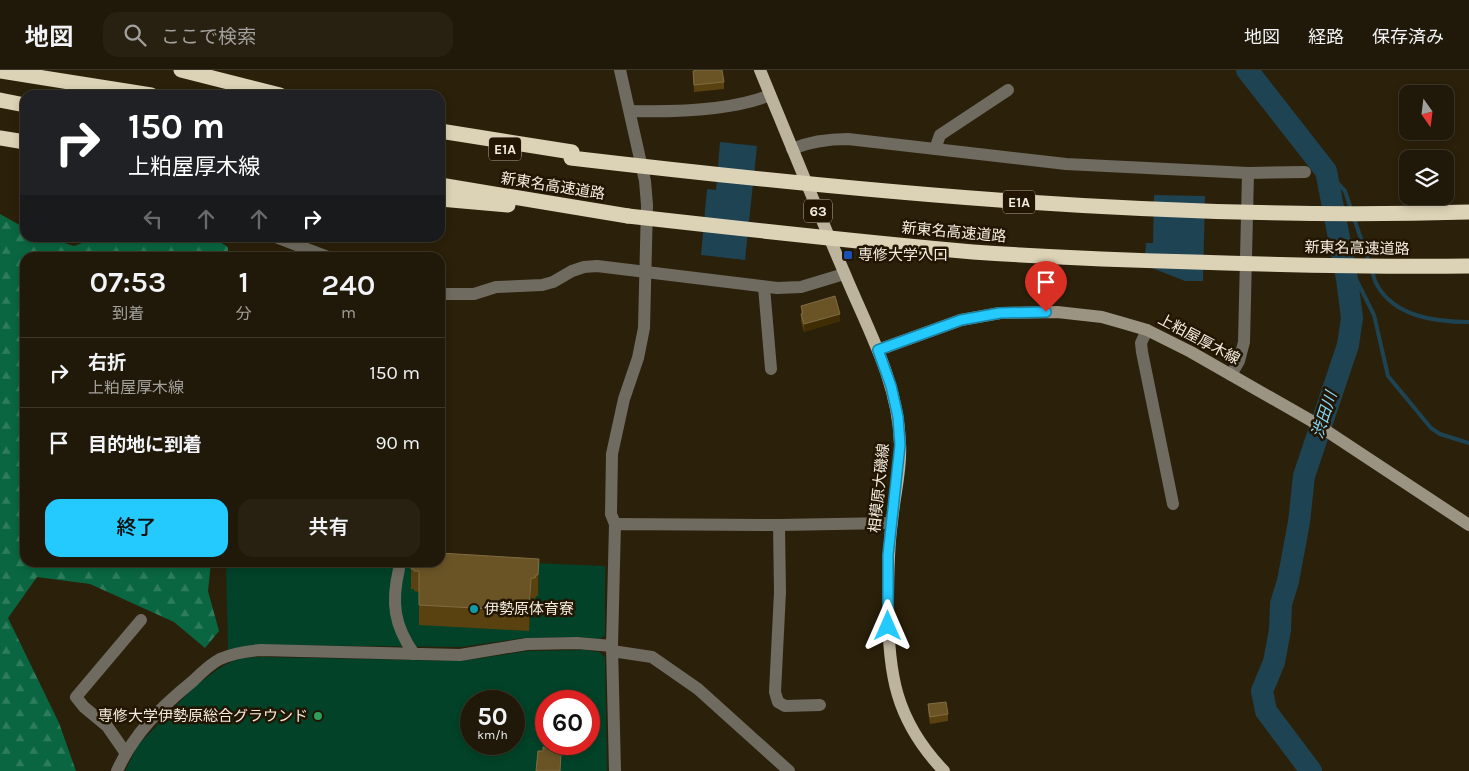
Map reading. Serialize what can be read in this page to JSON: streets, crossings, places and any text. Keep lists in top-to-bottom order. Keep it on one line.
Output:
{"streets":{"highway":["E1A","新東名高速道路"],"main road":["63","上粕屋厚木線","相模原大磯線"]},"crossings":[["E1A","新東名高速道路"],["上粕屋厚木線","相模原大磯線"]],"water":["渋田川"],"places":{"transit":["専修大学入口"],"other":["伊勢原体育寮","専修大学伊勢原総合グラウンド"]},"north":"bottom","page":{"header":"地図","search":"ここで検索","nav":["地図","経路","保存済み"],"turn":["150 m","上粕屋厚木線"],"eta":["07:53","到着","1","分","240","m"],"list":[{"name":"右折","note":"上粕屋厚木線","value":"150 m"},{"name":"目的地に到着","value":"90 m"}],"buttons":["終了","共有"],"speed":"50 km/h","limit":"60"}}
